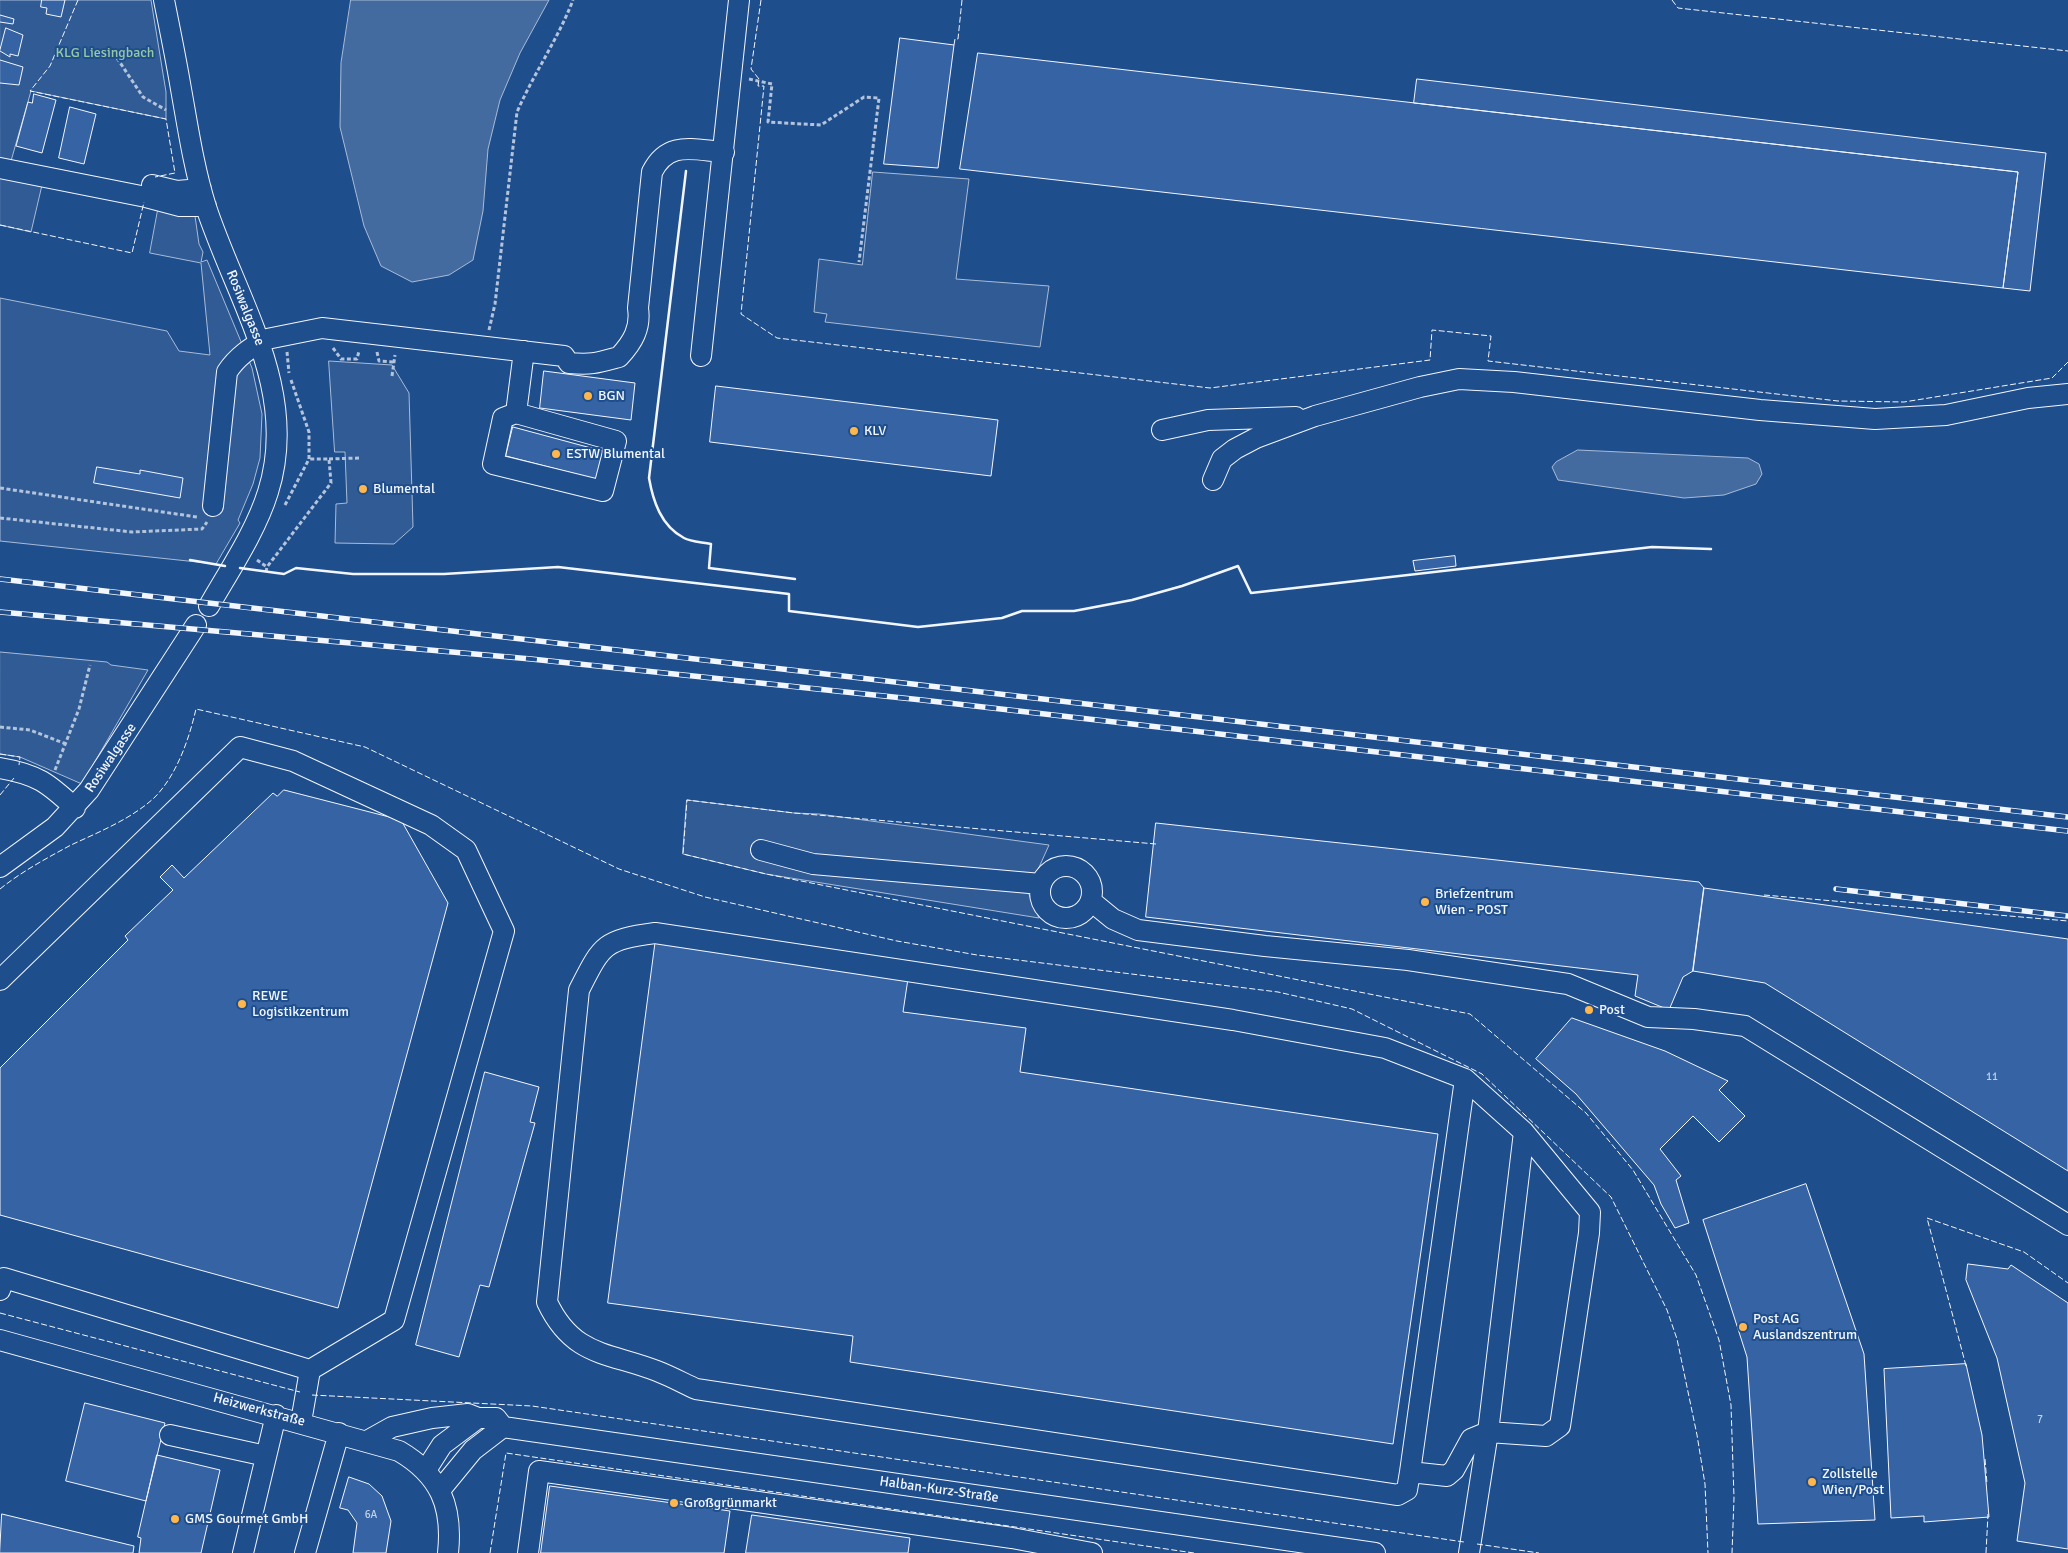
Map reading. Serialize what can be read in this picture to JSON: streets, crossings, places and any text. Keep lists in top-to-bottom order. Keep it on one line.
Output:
{"streets":{"street":["Rosiwalgasse","Heizwerkstraße","Halban-Kurz-Straße"]},"crossings":[["Heizwerkstraße","Halban-Kurz-Straße"]],"parks":["KLG Liesingbach"],"places":["BGN","KLV","ESTW Blumental","Blumental","Briefzentrum Wien - POST","REWE Logistikzentrum","Post","Post AG Auslandszentrum","Zollstelle Wien/Post","Großgrünmarkt","GMS Gourmet GmbH"],"house_numbers":["11","7","6A"]}
